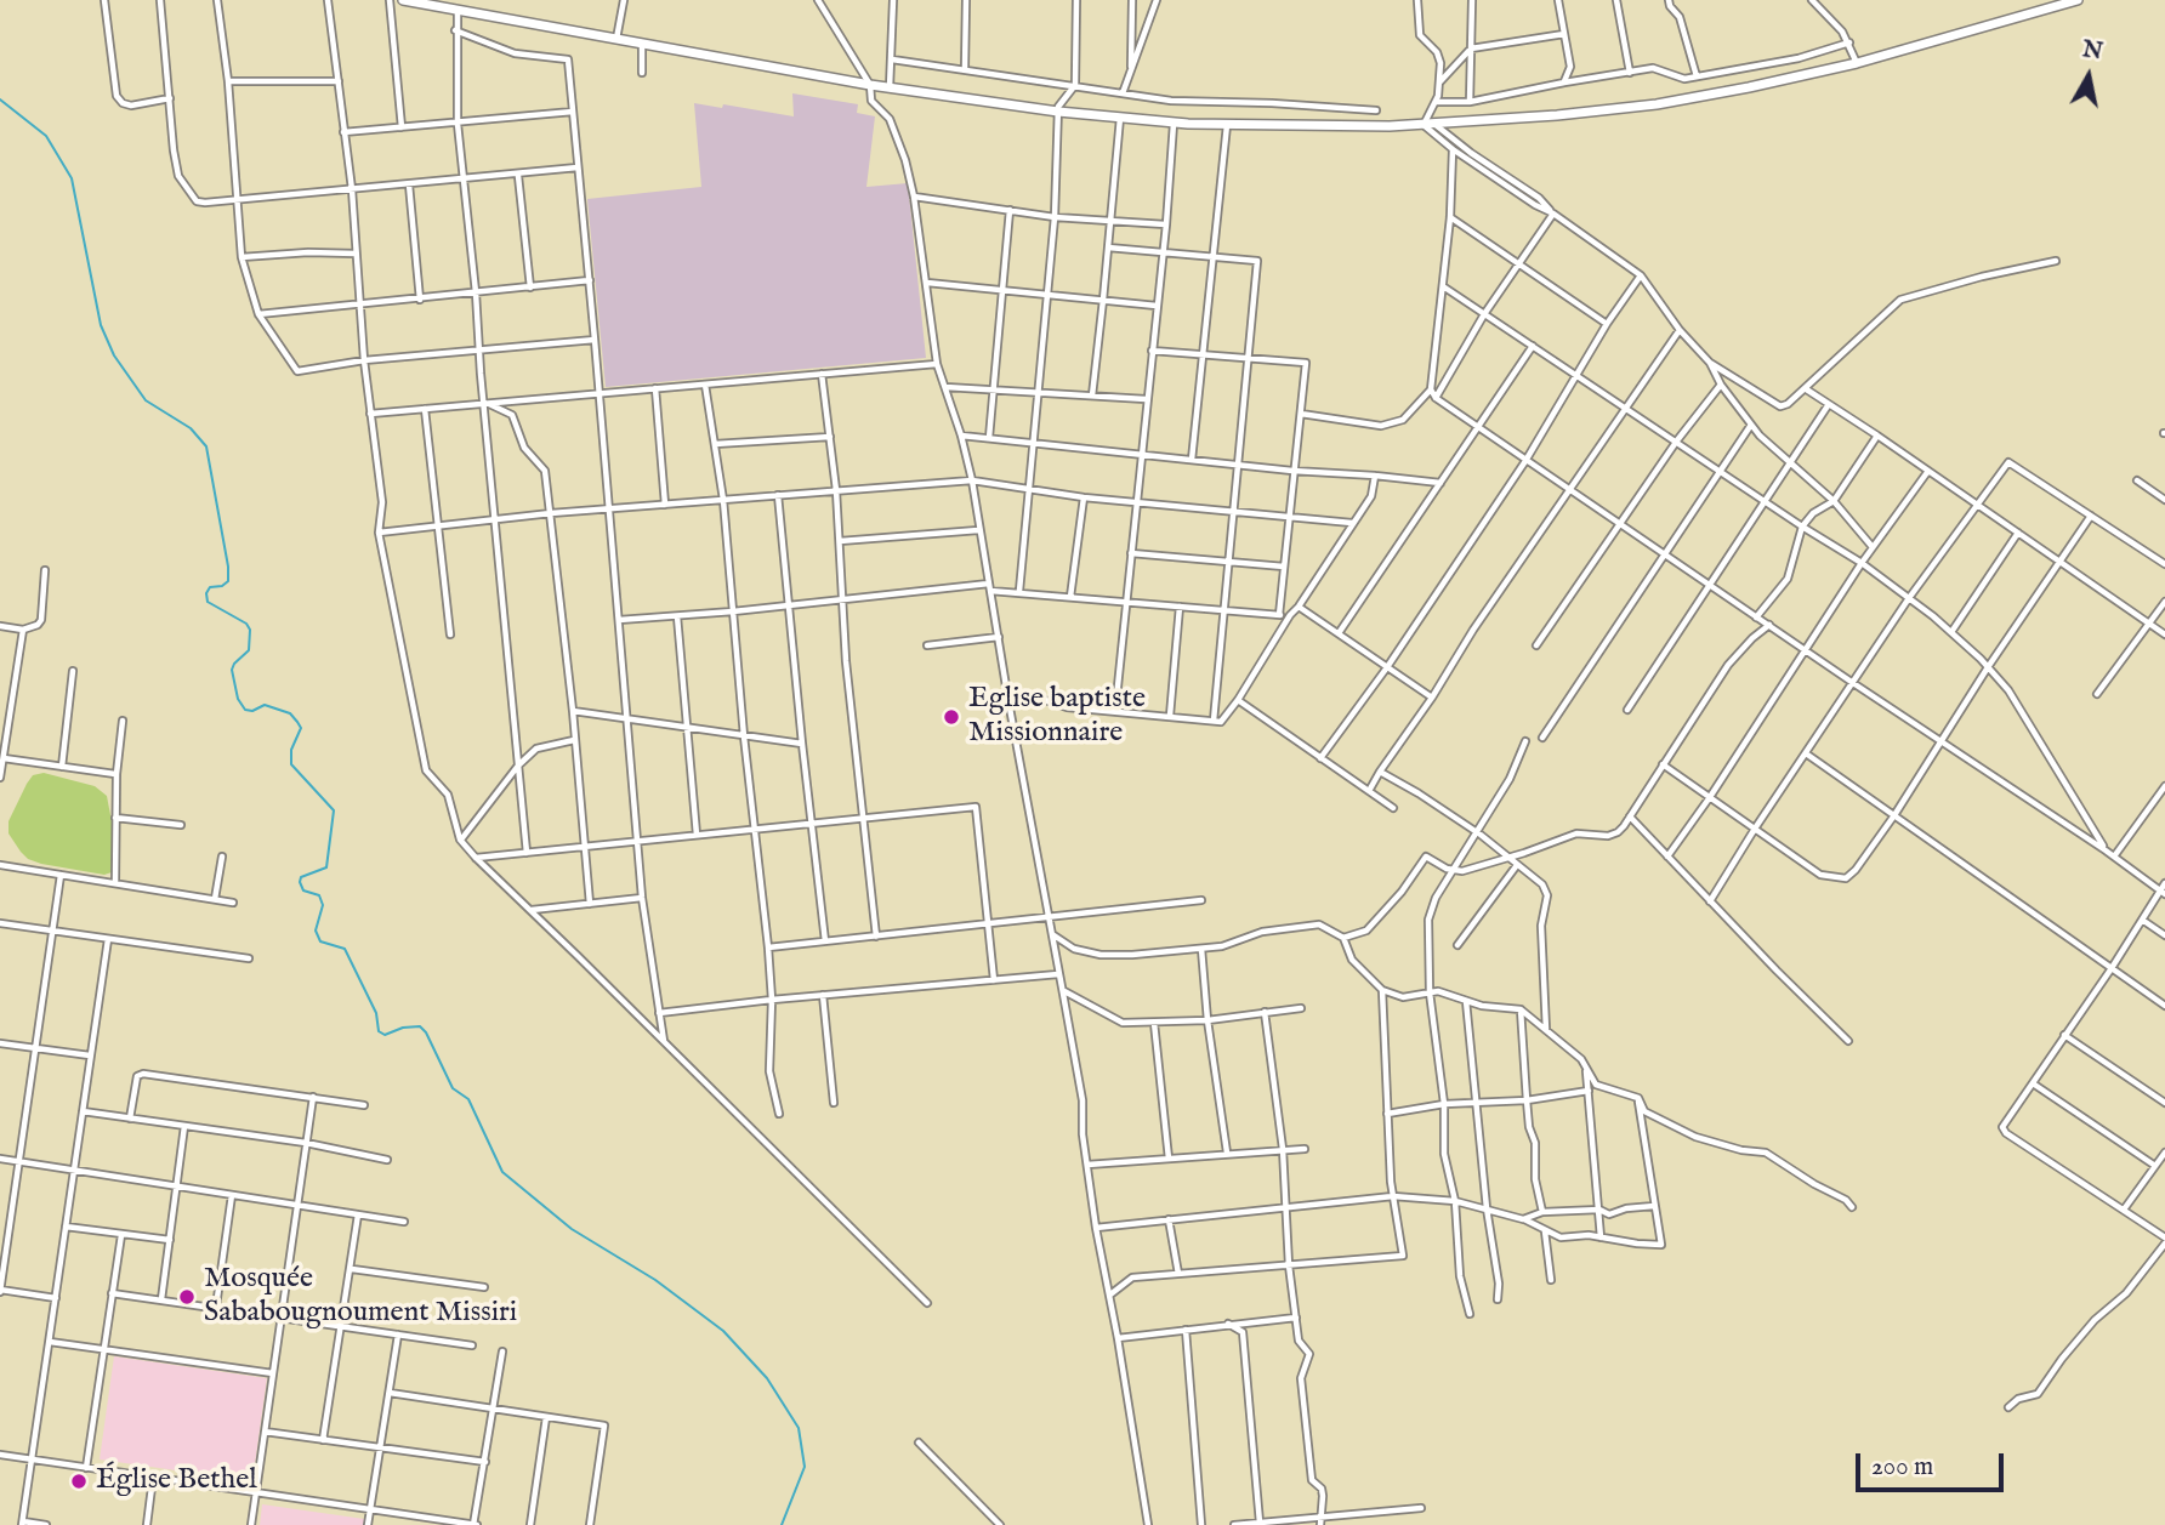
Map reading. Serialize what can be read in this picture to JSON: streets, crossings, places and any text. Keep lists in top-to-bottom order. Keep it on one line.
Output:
{"places":["Eglise baptiste Missionnaire","Mosquée Sababougnoument Missiri","Église Bethel"],"scale_bar":"200 m","north":"top"}
